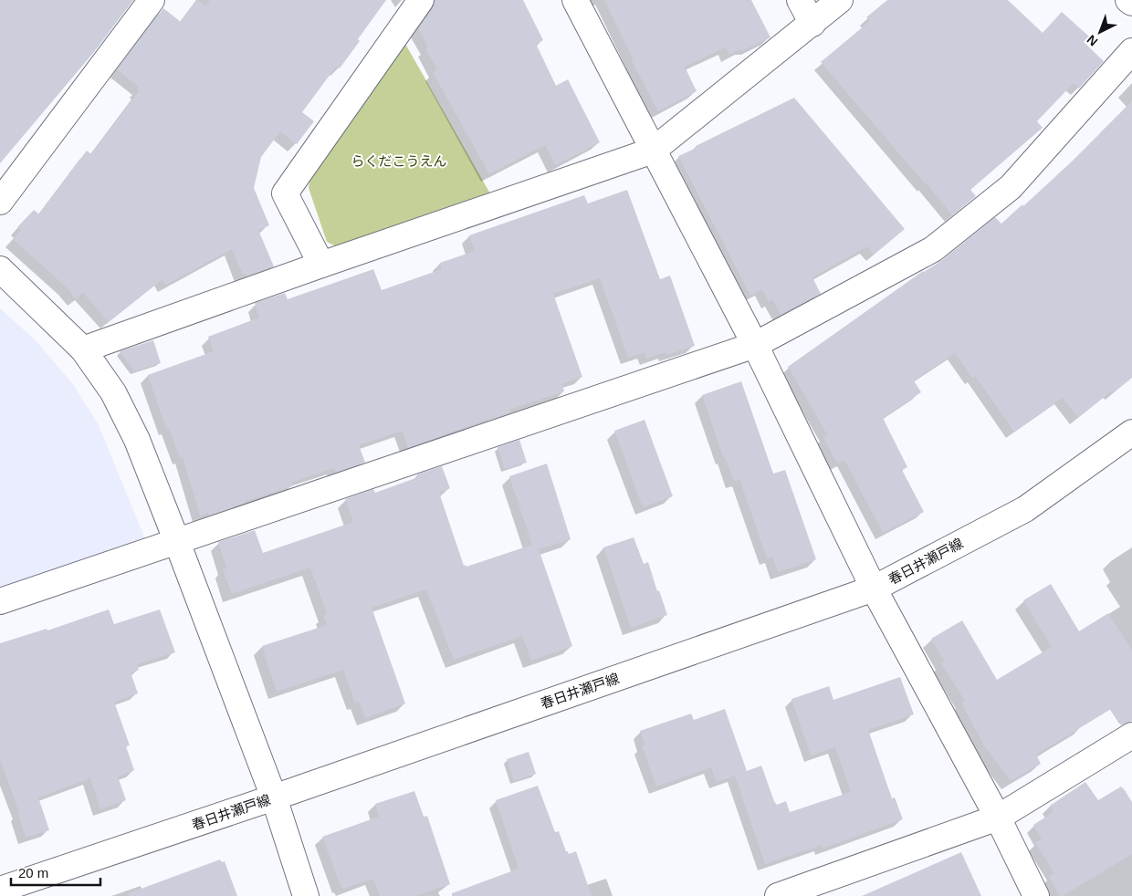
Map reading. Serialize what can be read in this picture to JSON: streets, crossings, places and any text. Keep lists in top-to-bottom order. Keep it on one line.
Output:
{"streets":{"street":["春日井瀬戸線"]},"parks":["らくだこうえん"],"scale_bar":"20 m","north":"bottom left"}
